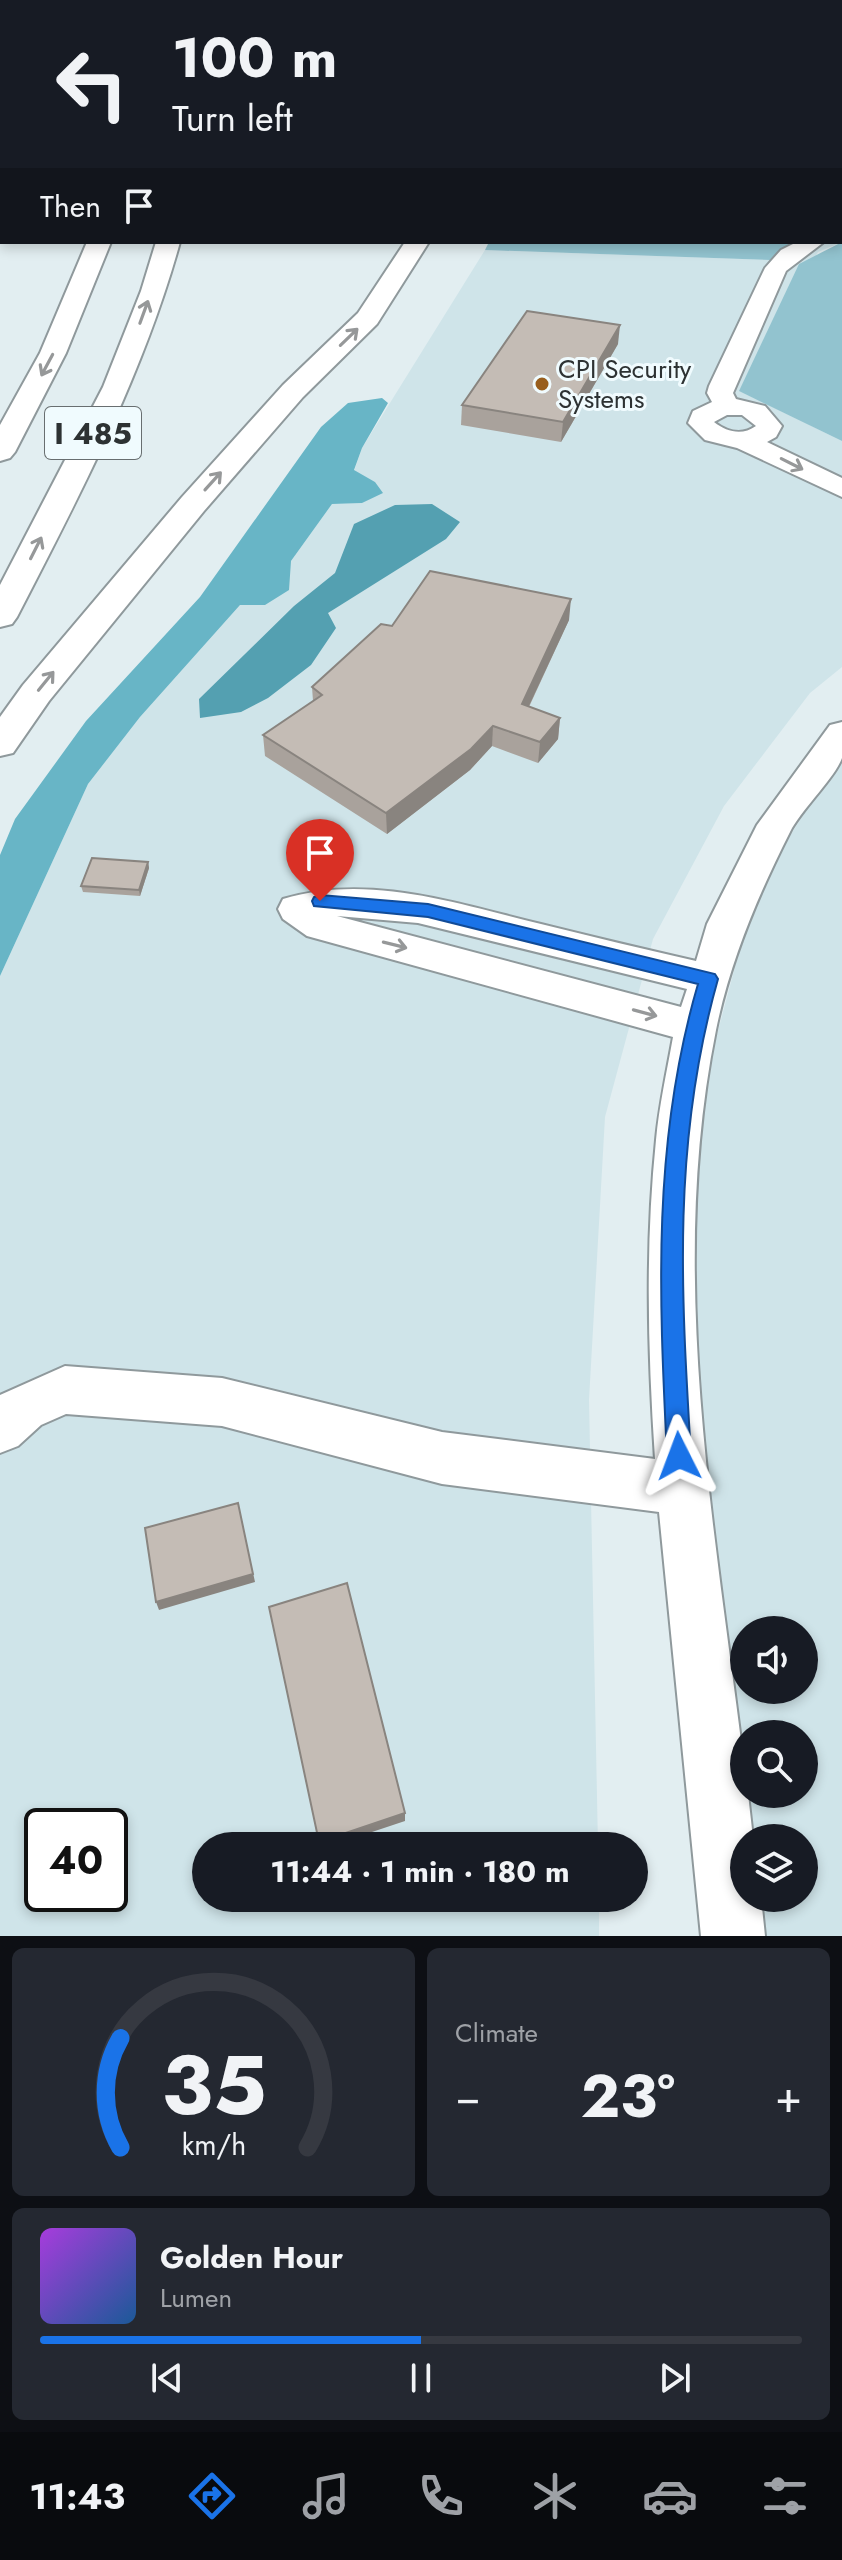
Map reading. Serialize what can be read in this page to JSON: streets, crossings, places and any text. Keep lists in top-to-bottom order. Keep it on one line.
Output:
{"streets":{"highway":["I 485"]},"places":["CPI Security Systems"],"page":{"turn":["100 m","Turn left"],"then":"Then","limit":"40","trip":"11:44 · 1 min · 180 m","tile":"Climate","heat":["−","23°","+"],"song":["Golden Hour","Lumen"],"tabs":"11:43","gauge":["35","km/h"]}}
